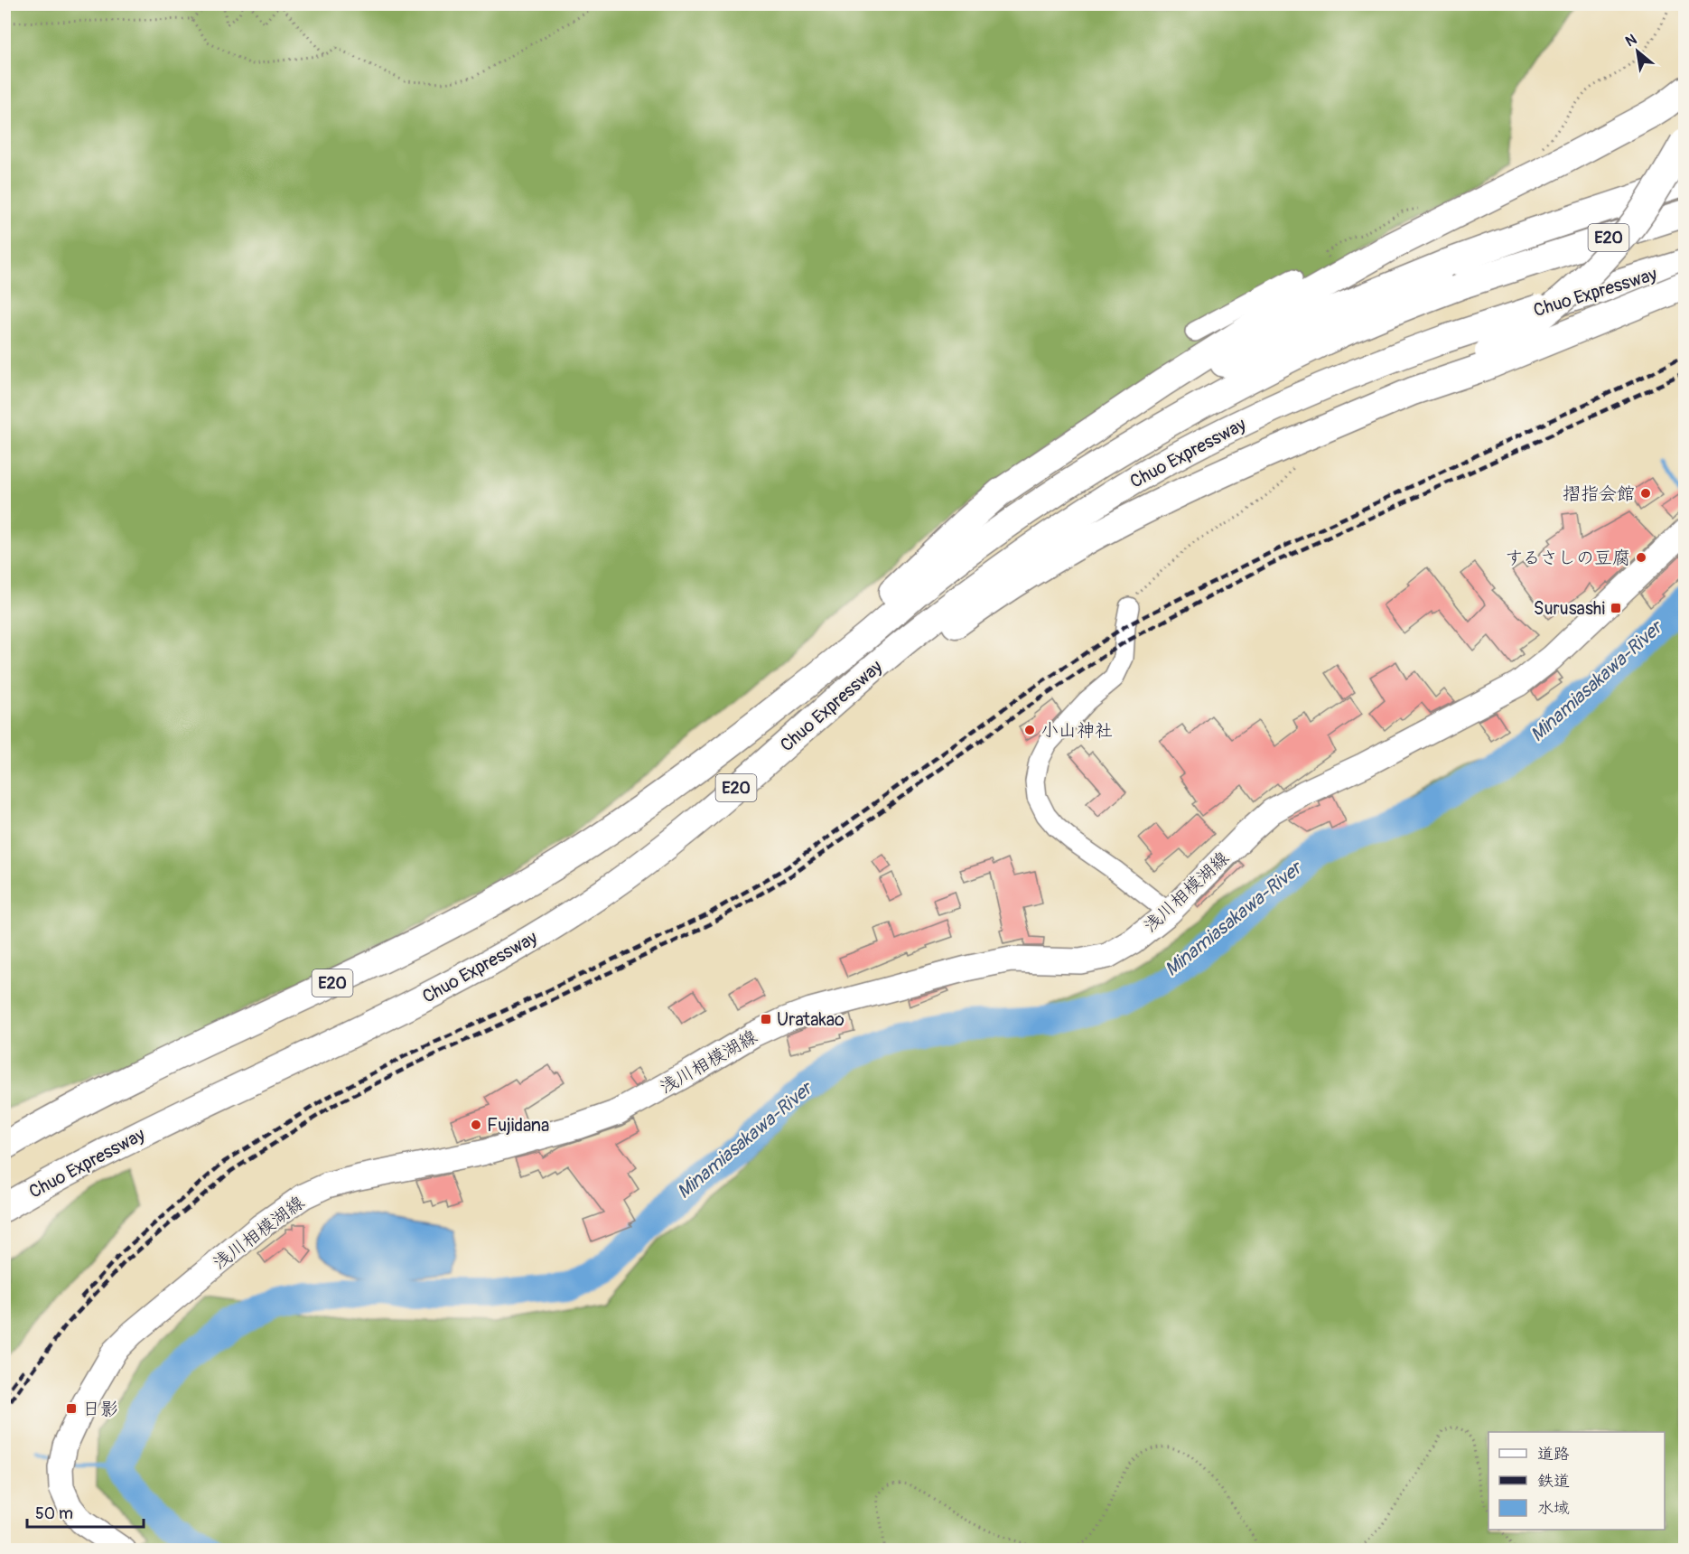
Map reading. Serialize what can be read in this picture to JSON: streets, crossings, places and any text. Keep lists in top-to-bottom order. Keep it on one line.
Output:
{"streets":{"highway":["E20","Chuo Expressway"],"main road":["浅川相模湖線"]},"water":["Minamiasakawa-River"],"places":{"other":["摺指会館","するさしの豆腐","小山神社","Fujidana"],"transit":["Surusashi","Uratakao","日影"]},"legend":["道路","鉄道","水域"],"scale_bar":"50 m","north":"top left"}
